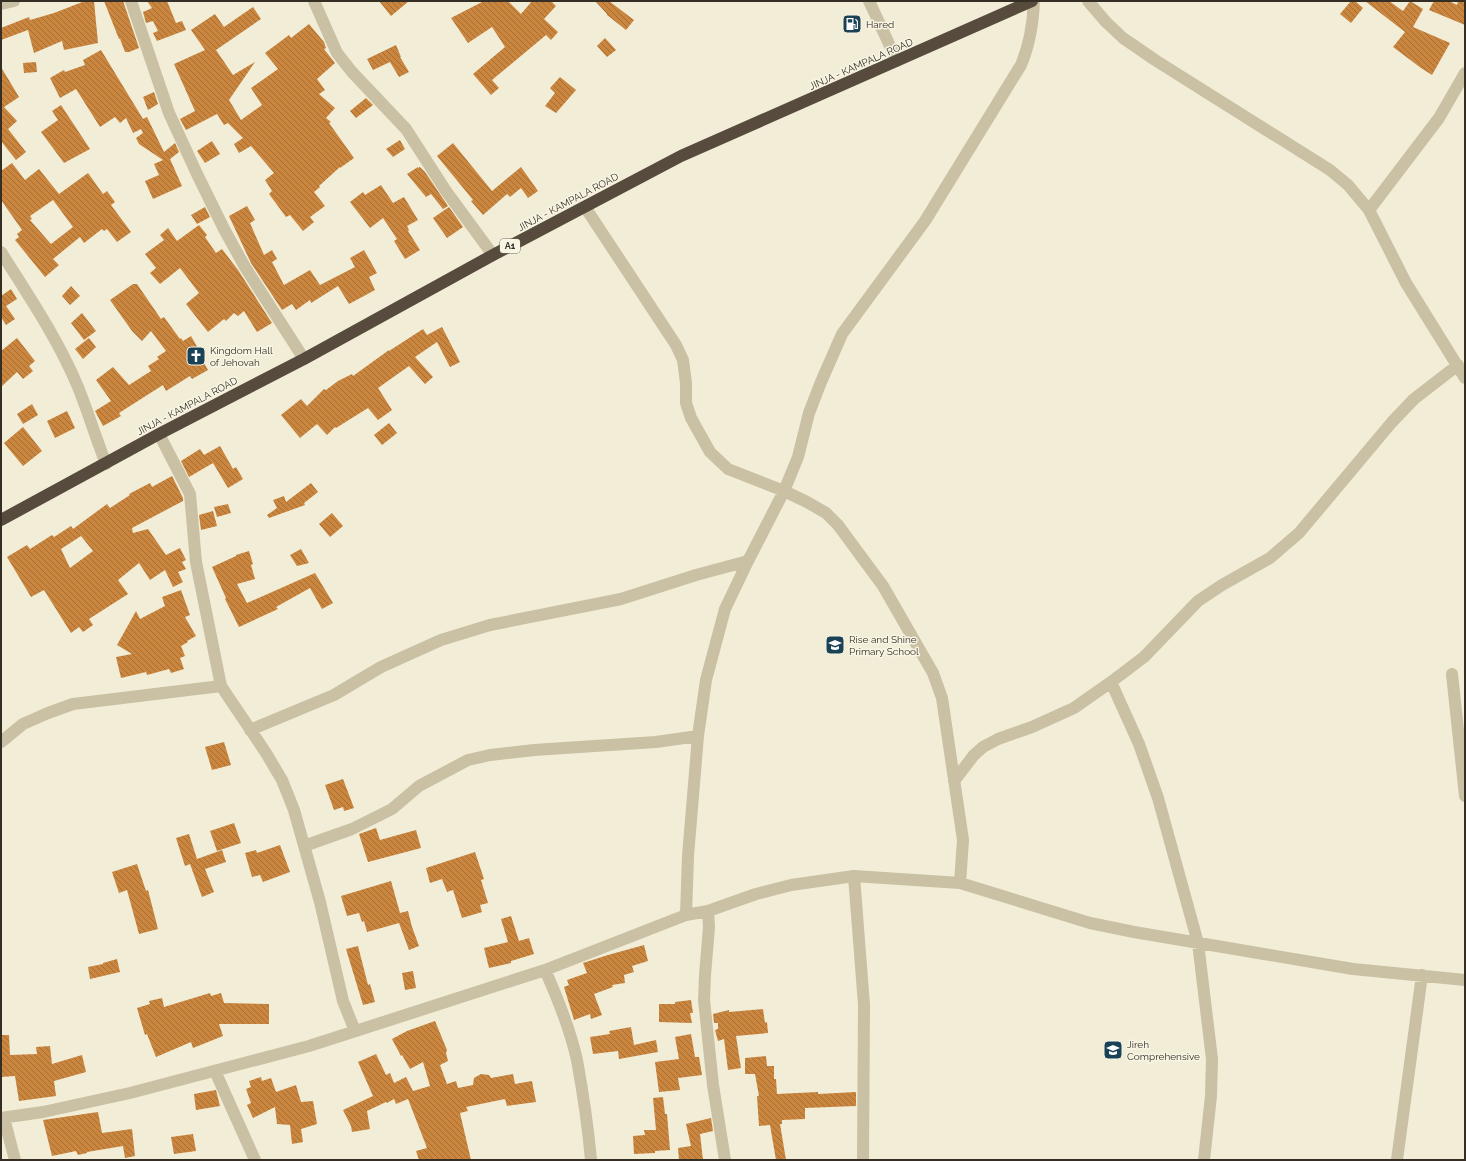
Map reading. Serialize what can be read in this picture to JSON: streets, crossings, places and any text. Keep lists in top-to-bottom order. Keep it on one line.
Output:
{"streets":{"highway":["JINJA - KAMPALA ROAD","A1"]},"places":{"fuel station":["Hared"],"church":["Kingdom Hall of Jehovah"],"school or university":["Rise and Shine Primary School","Jireh Comprehensive"]}}
